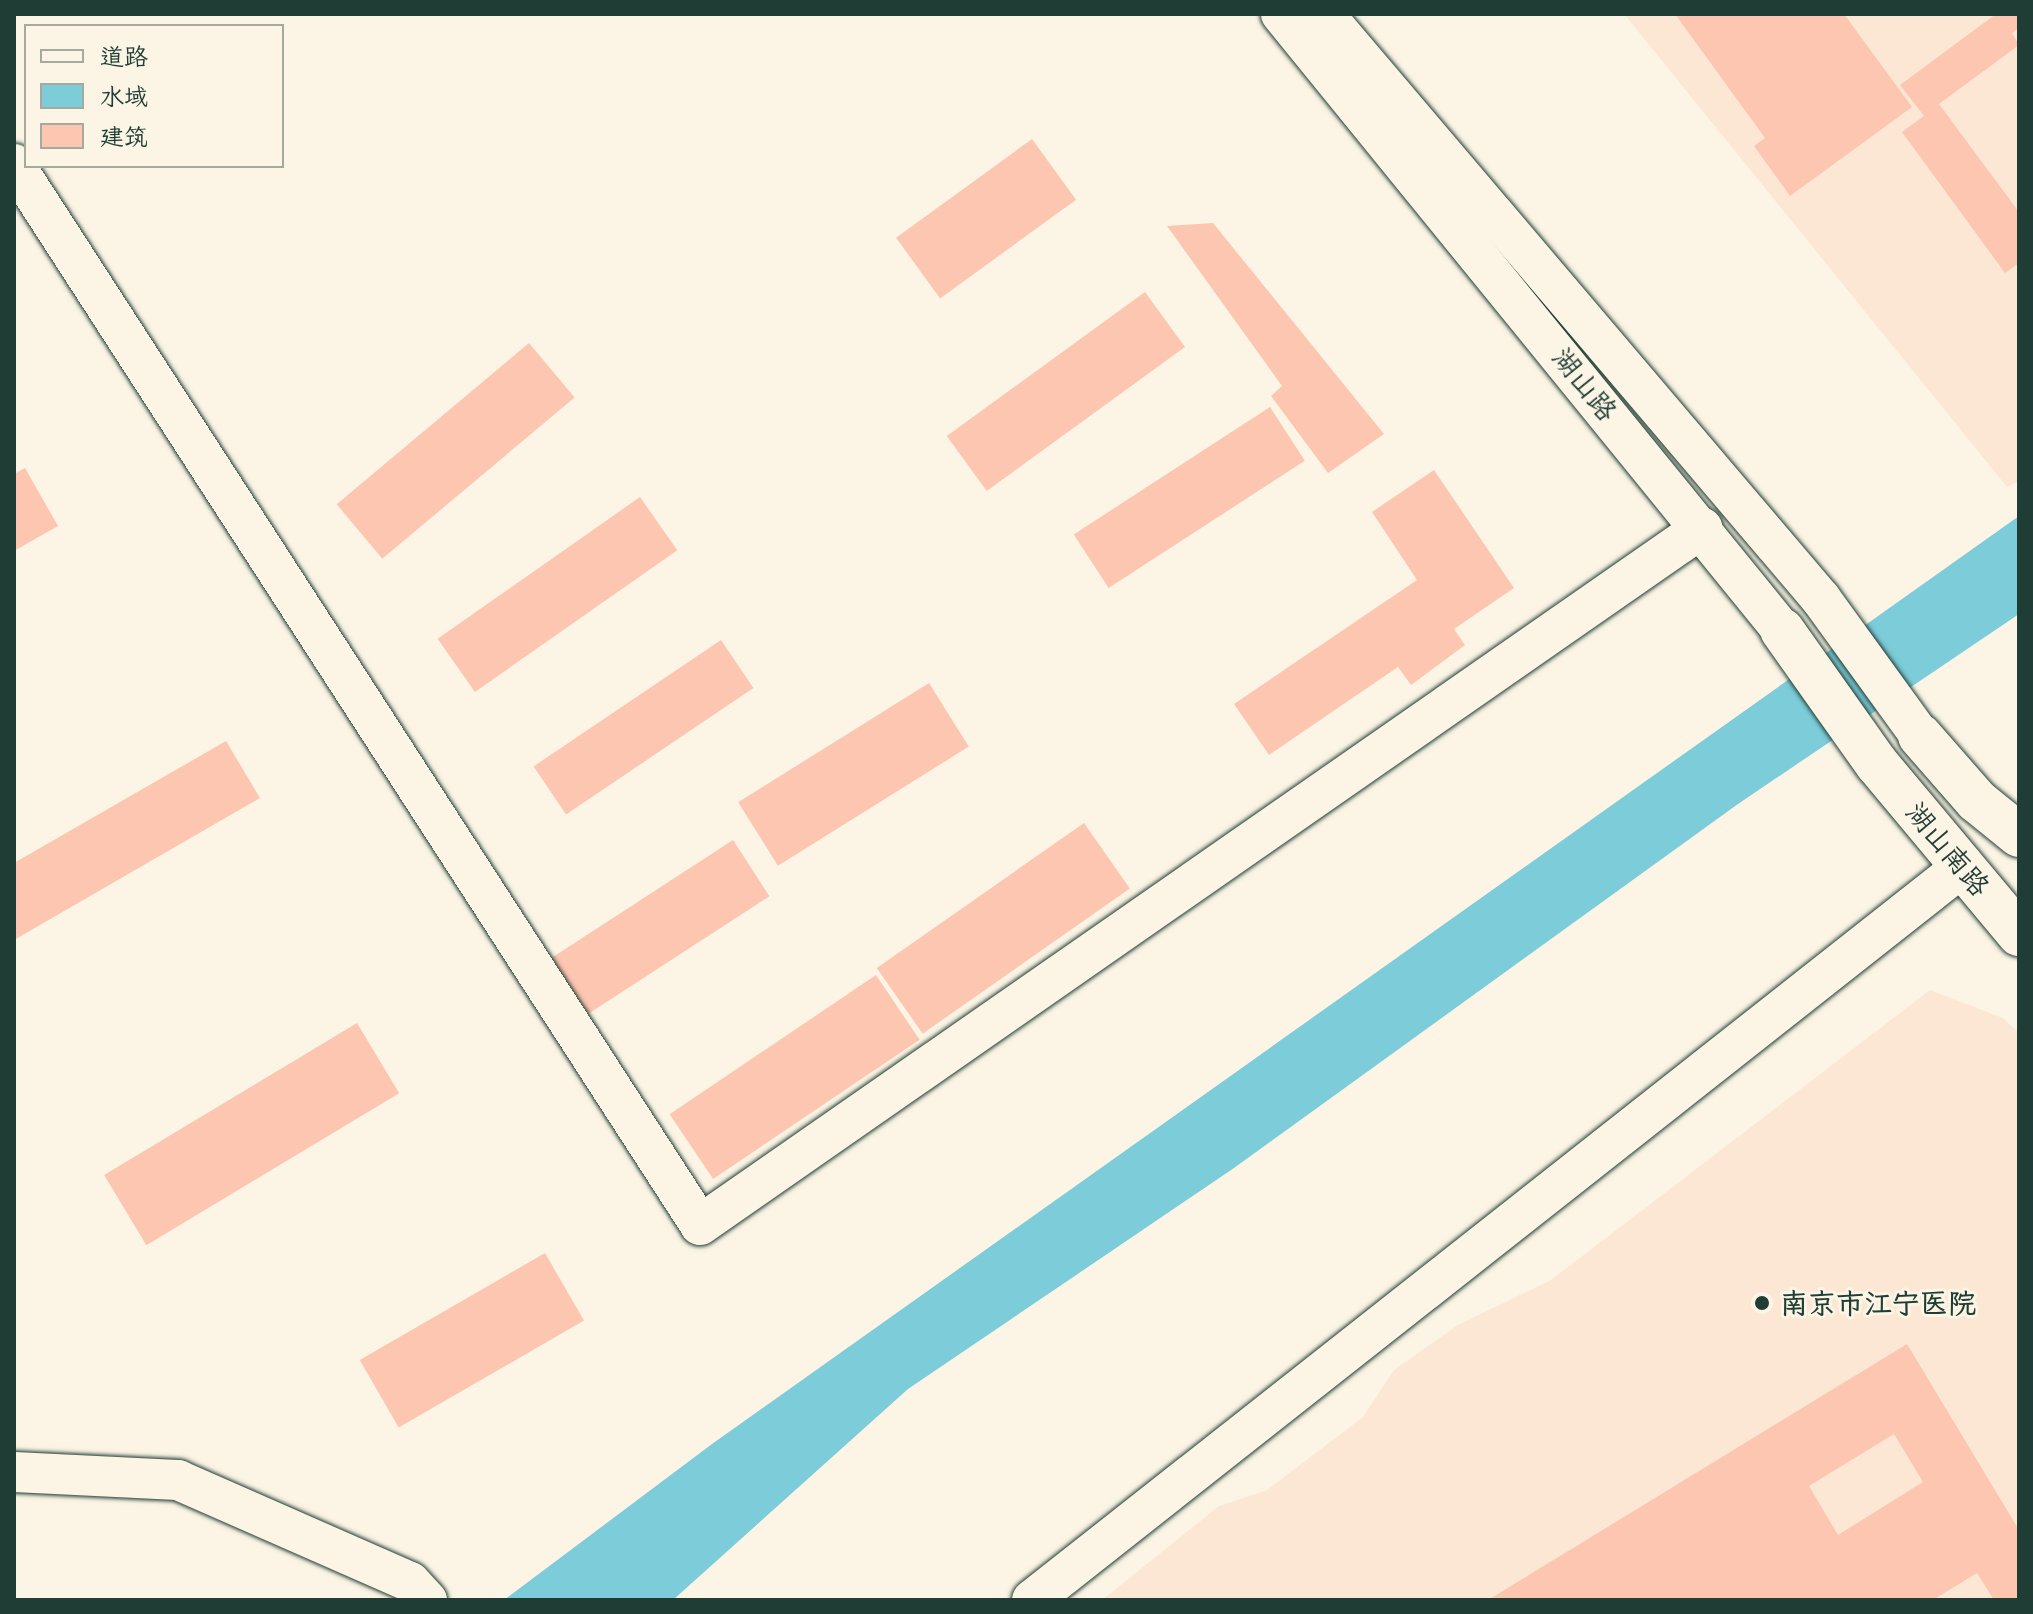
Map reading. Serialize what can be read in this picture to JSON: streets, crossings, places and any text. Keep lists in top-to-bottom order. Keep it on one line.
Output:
{"streets":{"main road":["湖山路","湖山南路"]},"crossings":[["湖山路","湖山南路"]],"places":["南京市江宁医院"],"legend":["道路","水域","建筑"]}
